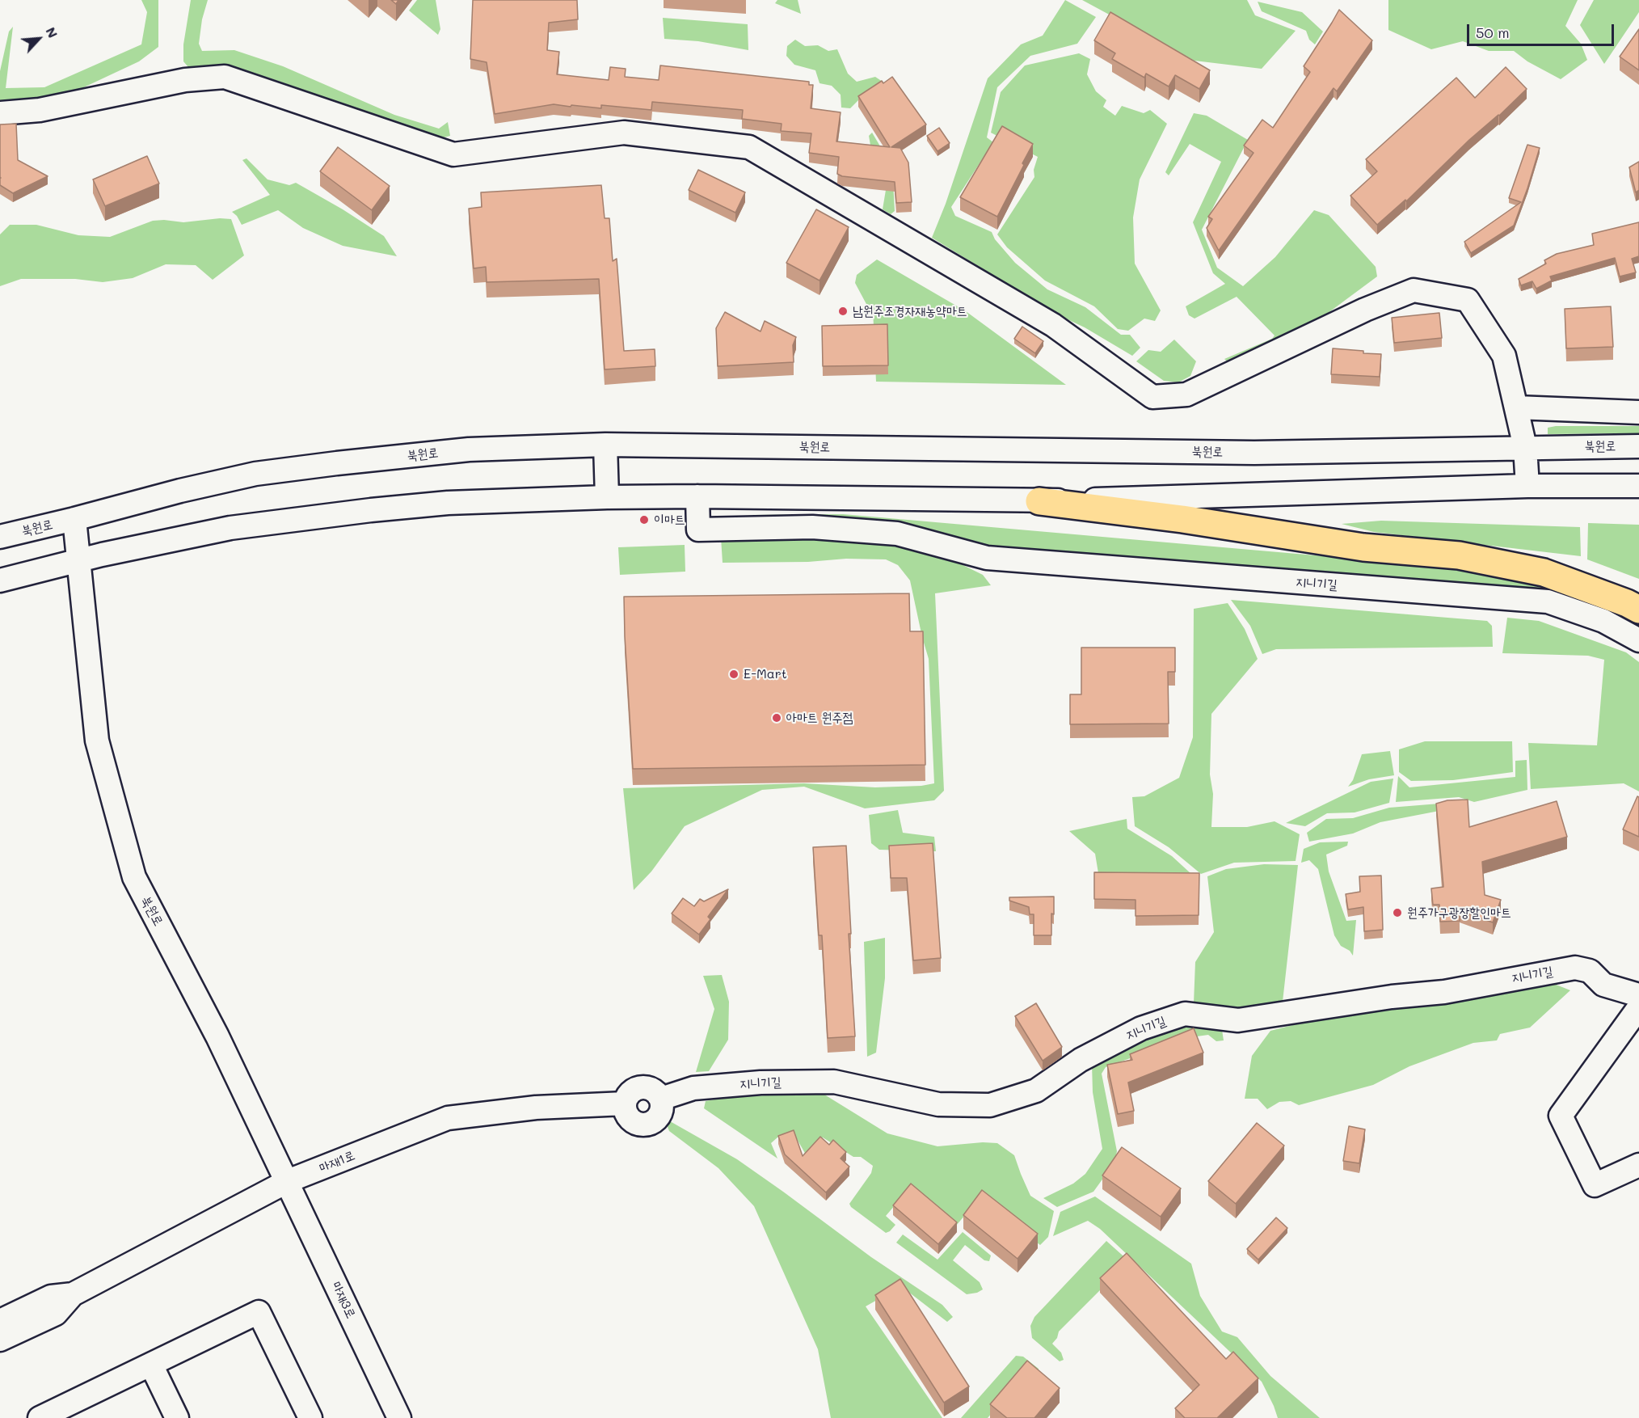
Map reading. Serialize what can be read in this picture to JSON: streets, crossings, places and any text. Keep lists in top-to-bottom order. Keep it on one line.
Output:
{"streets":{"street":["북원로","지니기길","마재1로","마재3로"]},"crossings":[["북원로","마재1로"],["북원로","마재3로"],["지니기길","마재1로"],["마재1로","마재3로"]],"places":["남원주조경자재농약마트","이마트","E-Mart","아마트 원주점","원주가구광장할인마트"],"scale_bar":"50 m","north":"top right"}
